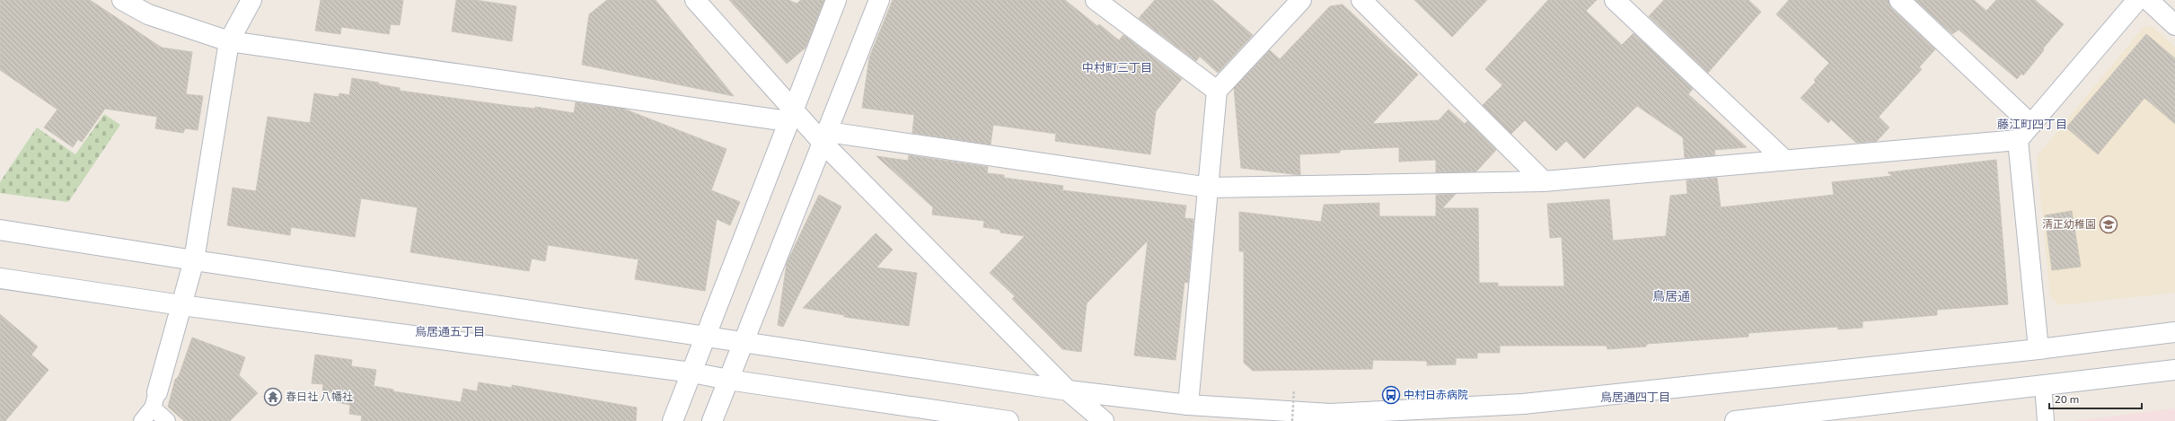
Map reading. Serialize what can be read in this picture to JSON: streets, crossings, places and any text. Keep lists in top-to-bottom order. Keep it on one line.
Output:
{"districts":["中村町三丁目","藤江町四丁目","鳥居通","鳥居通五丁目","鳥居通四丁目"],"places":{"school or university":["清正幼稚園"],"bus stop":["中村日赤病院"],"temple":["春日社 八幡社"]},"scale_bar":"20 m"}
